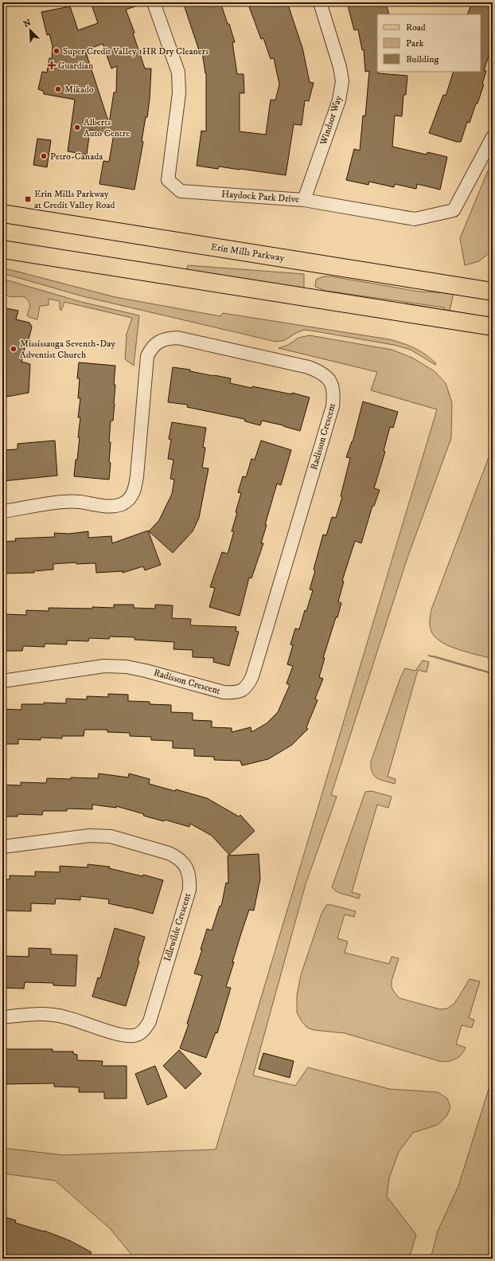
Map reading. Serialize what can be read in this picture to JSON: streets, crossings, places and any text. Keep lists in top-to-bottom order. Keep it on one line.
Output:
{"streets":{"main road":["Erin Mills Parkway"],"street":["Windsor Way","Haydock Park Drive","Radisson Crescent","Idlewilde Crescent"]},"crossings":[["Windsor Way","Haydock Park Drive"]],"places":{"other":["Super Credit Valley 1HR Dry Cleaners","Mikado","Alberts Auto Centre","Petro-Canada","Mississauga Seventh-Day Adventist Church"],"health":["Guardian"],"transit":["Erin Mills Parkway at Credit Valley Road"]},"legend":["Road","Park","Building"],"north":"top left"}
